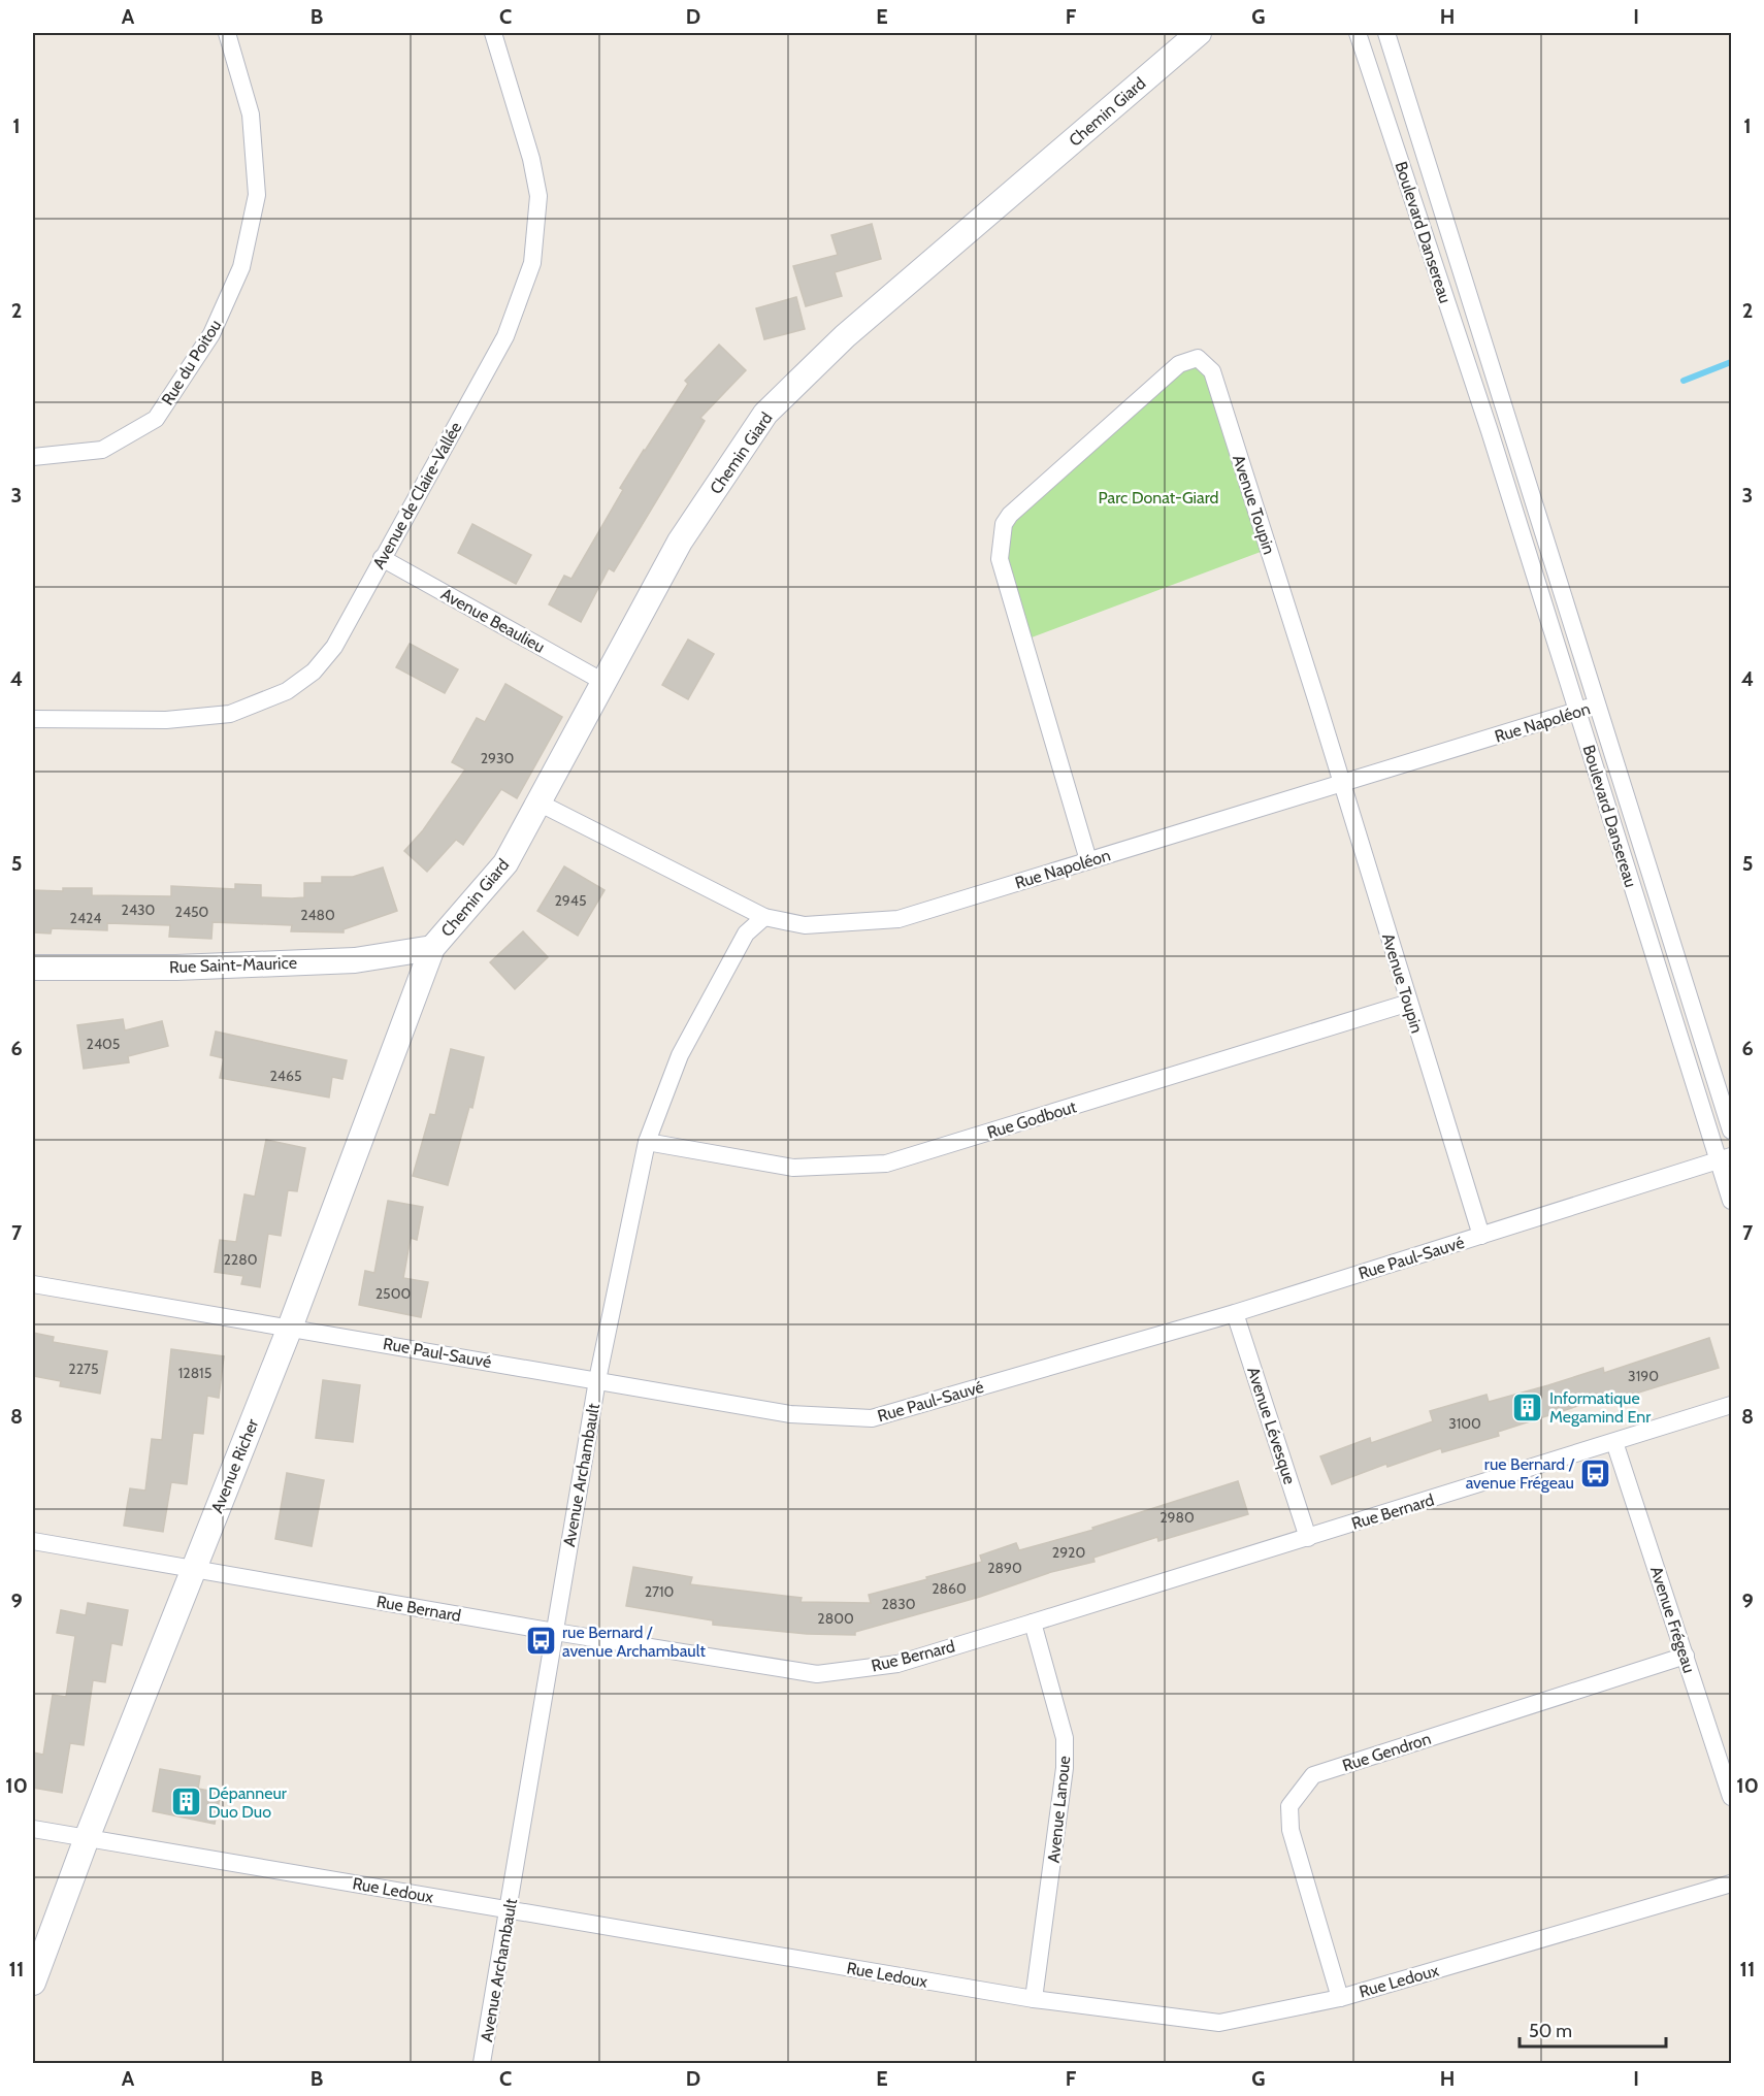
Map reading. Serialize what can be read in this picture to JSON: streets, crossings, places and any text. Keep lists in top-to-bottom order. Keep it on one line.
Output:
{"streets":{"street":["Chemin Giard","Boulevard Dansereau","Rue du Poitou","Avenue de Claire-Vallée","Avenue Toupin","Avenue Beaulieu","Rue Napoléon","Rue Saint-Maurice","Rue Godbout","Rue Paul-Sauvé","Avenue Lévesque","Avenue Richer","Avenue Archambault","Rue Bernard","Avenue Frégeau","Rue Gendron","Avenue Lanoue","Rue Ledoux"]},"crossings":[["Chemin Giard","Avenue Beaulieu"],["Chemin Giard","Rue Napoléon"],["Chemin Giard","Rue Saint-Maurice"],["Chemin Giard","Avenue Richer"],["Boulevard Dansereau","Rue Napoléon"],["Boulevard Dansereau","Rue Paul-Sauvé"],["Avenue de Claire-Vallée","Avenue Beaulieu"],["Avenue Toupin","Rue Napoléon"],["Avenue Toupin","Rue Godbout"],["Avenue Toupin","Rue Paul-Sauvé"],["Rue Napoléon","Avenue Archambault"],["Rue Saint-Maurice","Avenue Richer"],["Rue Godbout","Avenue Archambault"],["Rue Paul-Sauvé","Avenue Lévesque"],["Rue Paul-Sauvé","Avenue Richer"],["Rue Paul-Sauvé","Avenue Archambault"],["Avenue Lévesque","Rue Bernard"],["Avenue Richer","Rue Bernard"],["Avenue Richer","Rue Ledoux"],["Avenue Archambault","Rue Bernard"],["Avenue Archambault","Rue Ledoux"],["Rue Bernard","Avenue Frégeau"],["Rue Bernard","Avenue Lanoue"],["Avenue Frégeau","Rue Gendron"],["Rue Gendron","Rue Ledoux"],["Avenue Lanoue","Rue Ledoux"]],"parks":["Parc Donat-Giard"],"places":{"building":["Informatique Megamind Enr","Dépanneur Duo Duo"],"bus stop":["rue Bernard / avenue Frégeau","rue Bernard / avenue Archambault"]},"house_numbers":["2930","2945","2430","2450","2480","2424","2405","2465","2280","2500","2275","12815","3190","3100","2980","2920","2890","2860","2710","2830","2800"],"scale_bar":"50 m","grid":{"columns":["A","B","C","D","E","F","G","H","I"],"rows":["1","2","3","4","5","6","7","8","9","10","11"]}}
